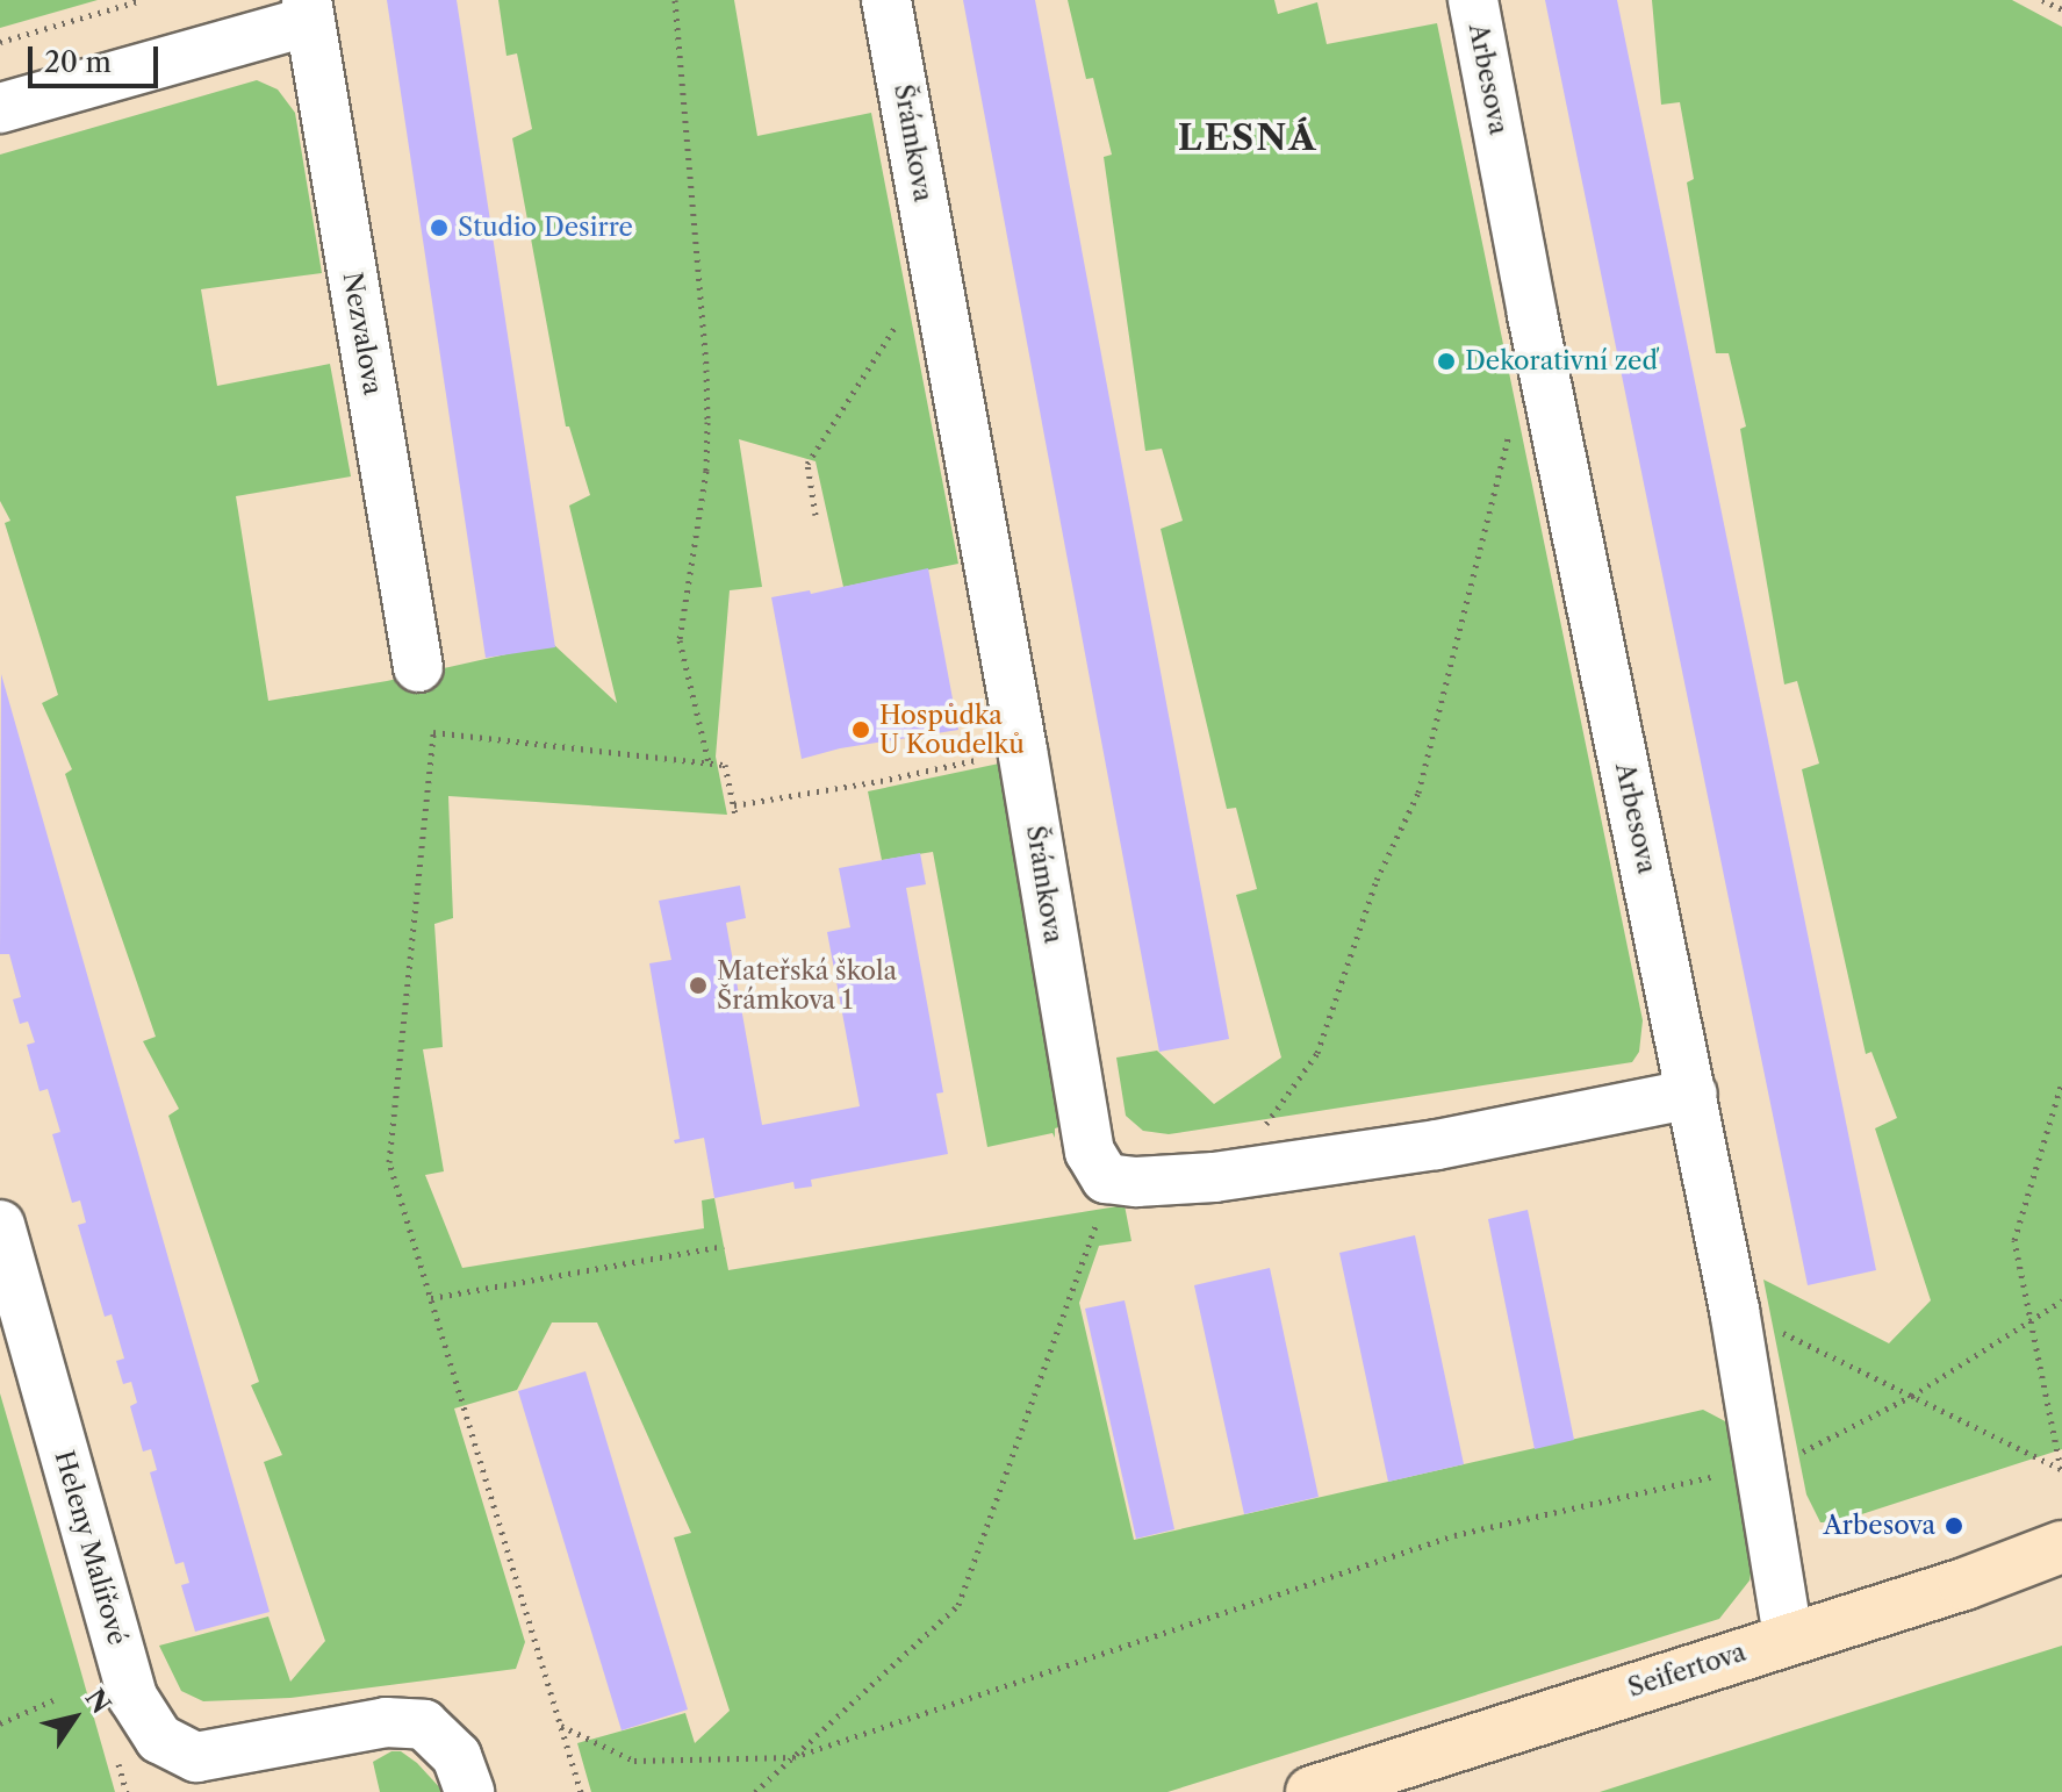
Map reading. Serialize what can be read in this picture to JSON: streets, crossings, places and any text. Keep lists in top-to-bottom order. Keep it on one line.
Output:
{"streets":{"street":["Arbesova","Šrámkova","Nezvalova","Heleny Malířové","Seifertova"]},"crossings":[["Arbesova","Seifertova"]],"districts":["LESNÁ"],"places":["Studio Desirre","Dekorativní zeď","Hospůdka U Koudelků","Mateřská škola Šrámkova 1","Arbesova"],"scale_bar":"20 m","north":"top right"}
